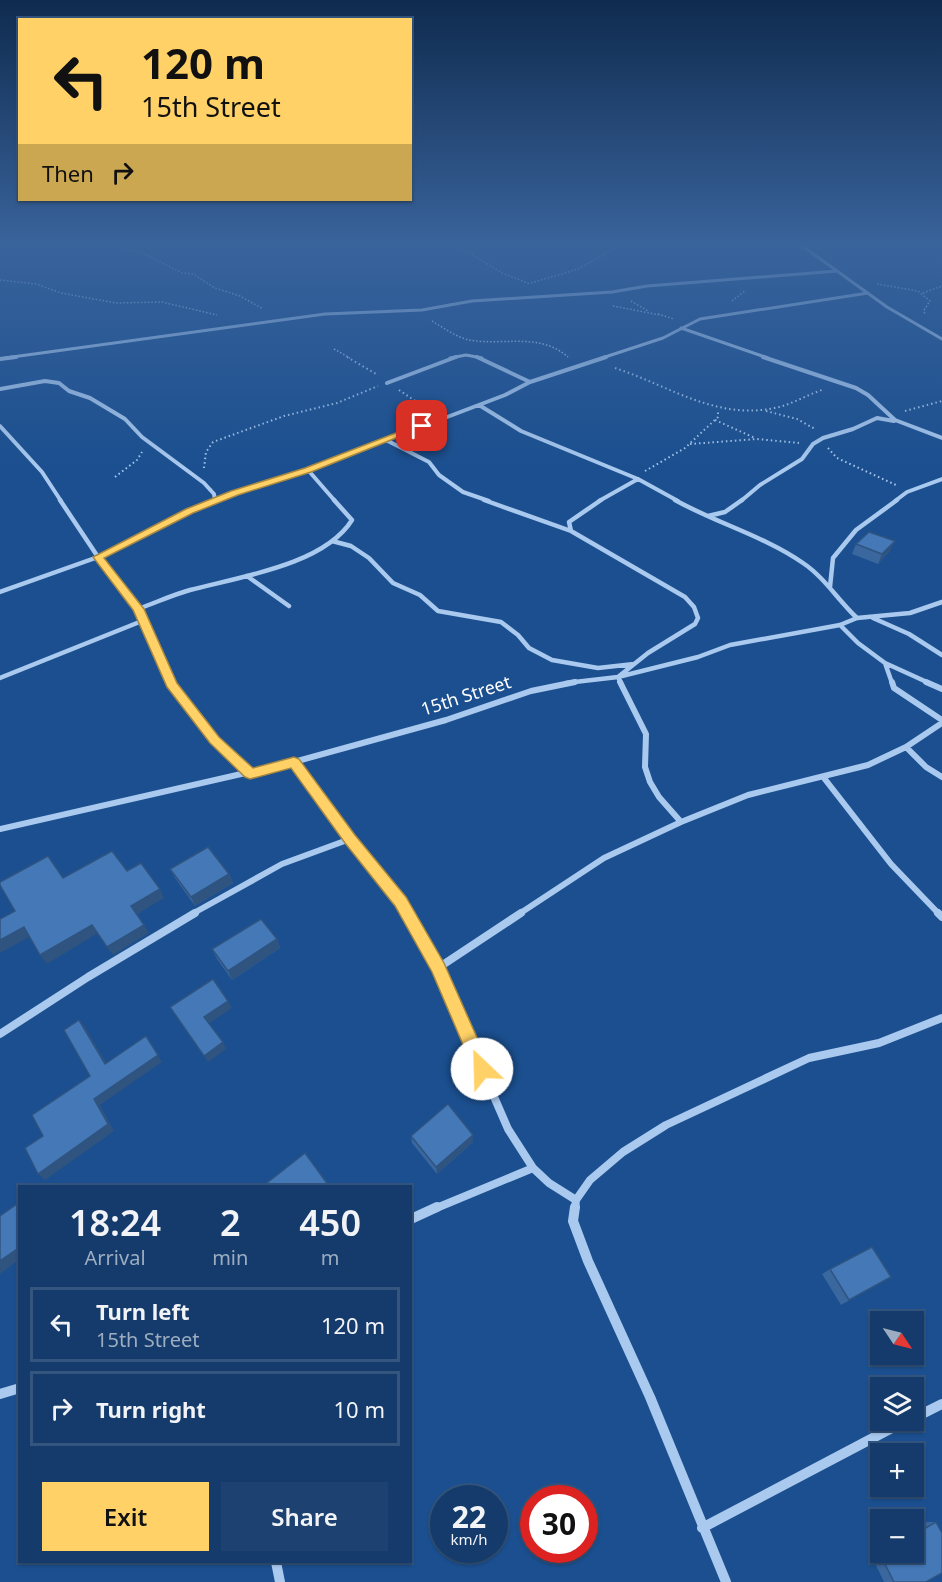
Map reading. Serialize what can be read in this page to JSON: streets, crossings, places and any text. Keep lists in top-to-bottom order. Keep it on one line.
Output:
{"streets":{"street":["15th Street"]},"north":"bottom right","page":{"turn":["120 m","15th Street"],"then":"Then","eta":["18:24","Arrival","2","min","450","m"],"list":[{"name":"Turn left","note":"15th Street","value":"120 m"},{"name":"Turn right","value":"10 m"}],"map_buttons":["+","−"],"buttons":["Exit","Share"],"speed":"22 km/h","limit":"30"}}
